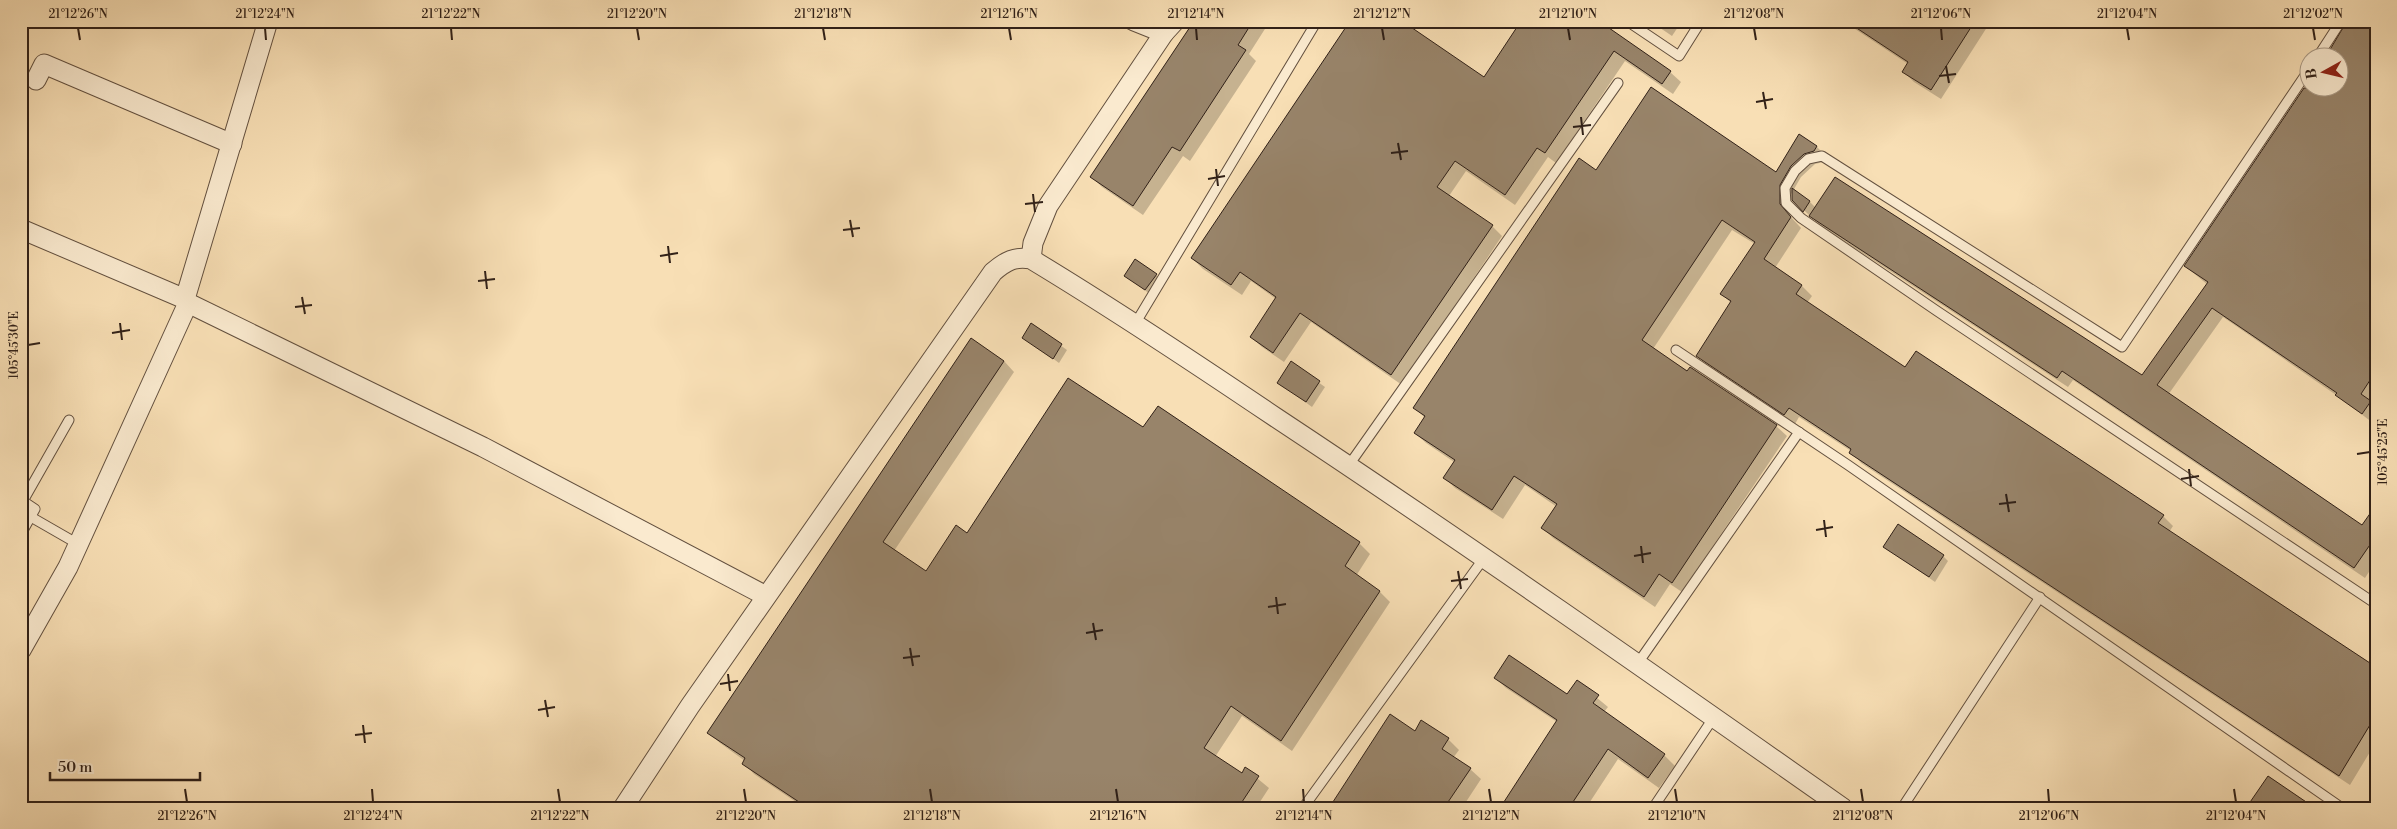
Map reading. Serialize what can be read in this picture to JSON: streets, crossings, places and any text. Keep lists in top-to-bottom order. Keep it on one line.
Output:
{"scale_bar":"50 m","north":"left","coordinates":["21°12'26\"N","21°12'24\"N","21°12'22\"N","21°12'20\"N","21°12'18\"N","21°12'16\"N","21°12'14\"N","21°12'12\"N","21°12'10\"N","21°12'08\"N","21°12'06\"N","21°12'04\"N","21°12'02\"N","105°45'30\"E","105°45'25\"E"]}
